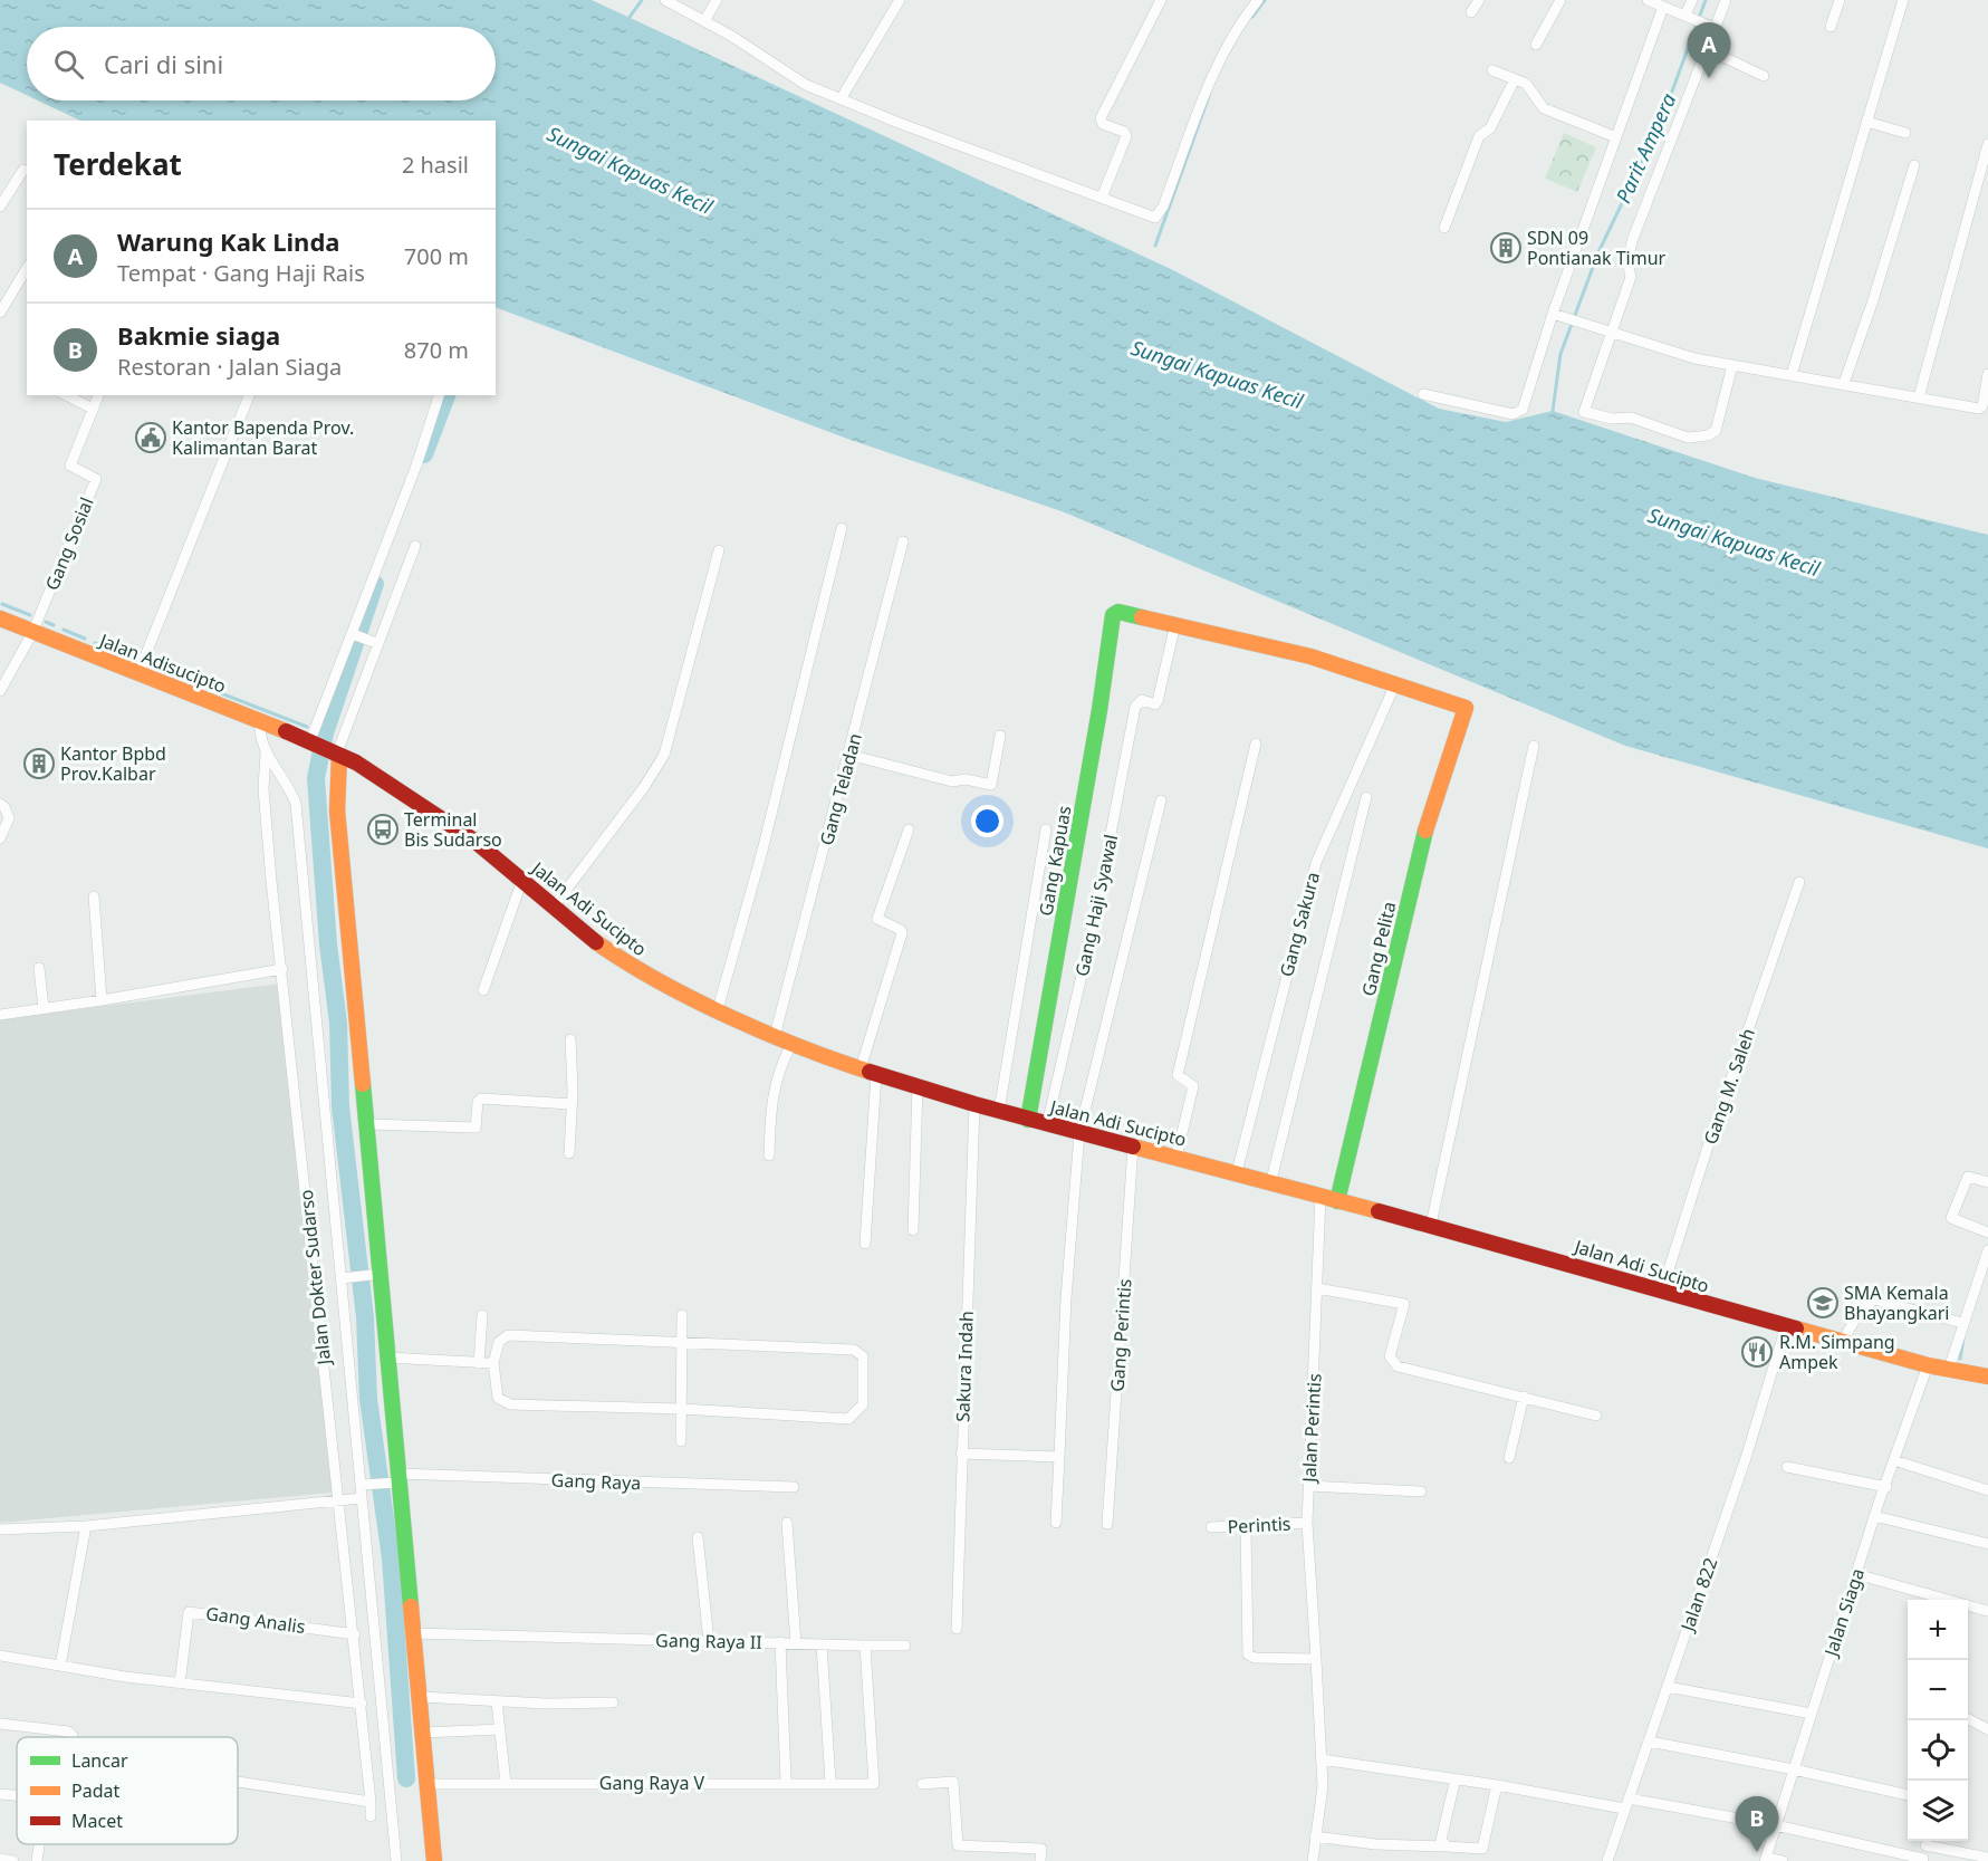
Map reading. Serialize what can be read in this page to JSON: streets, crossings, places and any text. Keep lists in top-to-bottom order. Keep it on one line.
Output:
{"streets":{"street":["Gang Sosial","Jalan Adisucipto","Gang Teladan","Gang Kapuas","Gang Haji Syawal","Jalan Adi Sucipto","Gang Sakura","Gang Pelita","Gang M. Saleh","Jalan Dokter Sudarso","Gang Perintis","Sakura Indah","Jalan Perintis","Gang Raya","Perintis","Jalan 822","Jalan Siaga","Gang Analis","Gang Raya II","Gang Raya V"]},"crossings":[["Gang Sosial","Jalan Adisucipto"],["Jalan Adisucipto","Jalan Adi Sucipto"],["Gang Teladan","Jalan Adi Sucipto"],["Gang Kapuas","Gang Haji Syawal"],["Gang Kapuas","Jalan Adi Sucipto"],["Gang Haji Syawal","Jalan Adi Sucipto"],["Jalan Adi Sucipto","Gang Sakura"],["Jalan Adi Sucipto","Gang Pelita"],["Jalan Adi Sucipto","Gang M. Saleh"],["Jalan Adi Sucipto","Gang Perintis"],["Jalan Adi Sucipto","Sakura Indah"],["Jalan Adi Sucipto","Jalan Perintis"],["Jalan Adi Sucipto","Jalan 822"],["Jalan Adi Sucipto","Jalan Siaga"],["Gang Sakura","Gang Pelita"],["Jalan Dokter Sudarso","Gang Analis"],["Jalan Perintis","Perintis"],["Gang Raya II","Gang Raya V"]],"water":["Parit Ampera","Sungai Kapuas Kecil"],"places":{"building":["SDN 09 Pontianak Timur","Kantor Bpbd Prov.Kalbar"],"public building":["Kantor Bapenda Prov. Kalimantan Barat"],"bus stop":["Terminal Bis Sudarso"],"school or university":["SMA Kemala Bhayangkari"],"restaurant":["R.M. Simpang Ampek"]},"legend":["Lancar","Padat","Macet"],"page":{"pins":["A","B"],"search":"Cari di sini","heading":["Terdekat","2 hasil"],"list":[{"mark":"A","name":"Warung Kak Linda","note":"Tempat · Gang Haji Rais","value":"700 m"},{"mark":"B","name":"Bakmie siaga","note":"Restoran · Jalan Siaga","value":"870 m"}],"map_buttons":["+","−"]}}
